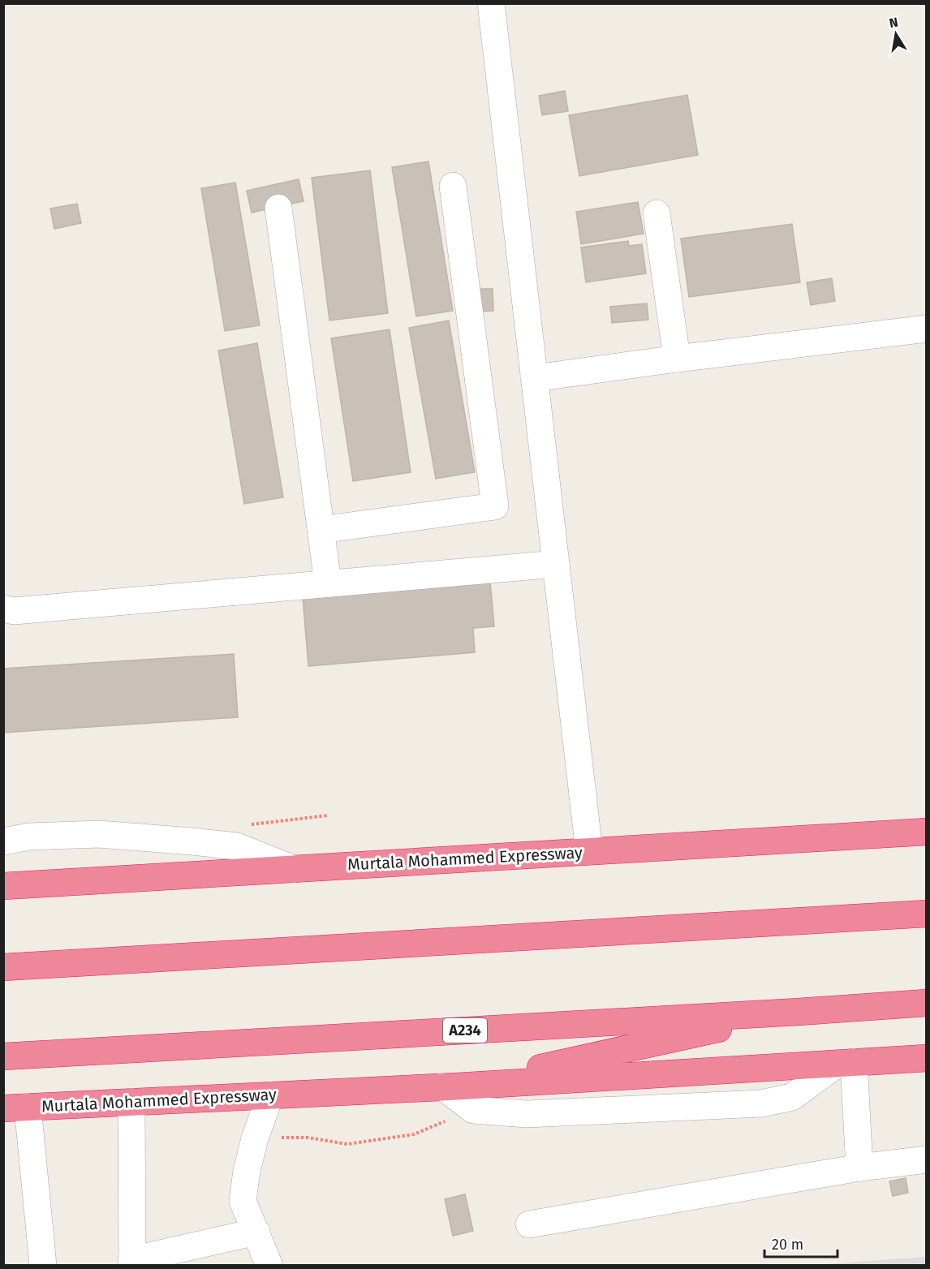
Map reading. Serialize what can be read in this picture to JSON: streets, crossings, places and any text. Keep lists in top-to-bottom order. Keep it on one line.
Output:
{"streets":{"highway":["Murtala Mohammed Expressway","A234"]},"scale_bar":"20 m","north":"top"}
